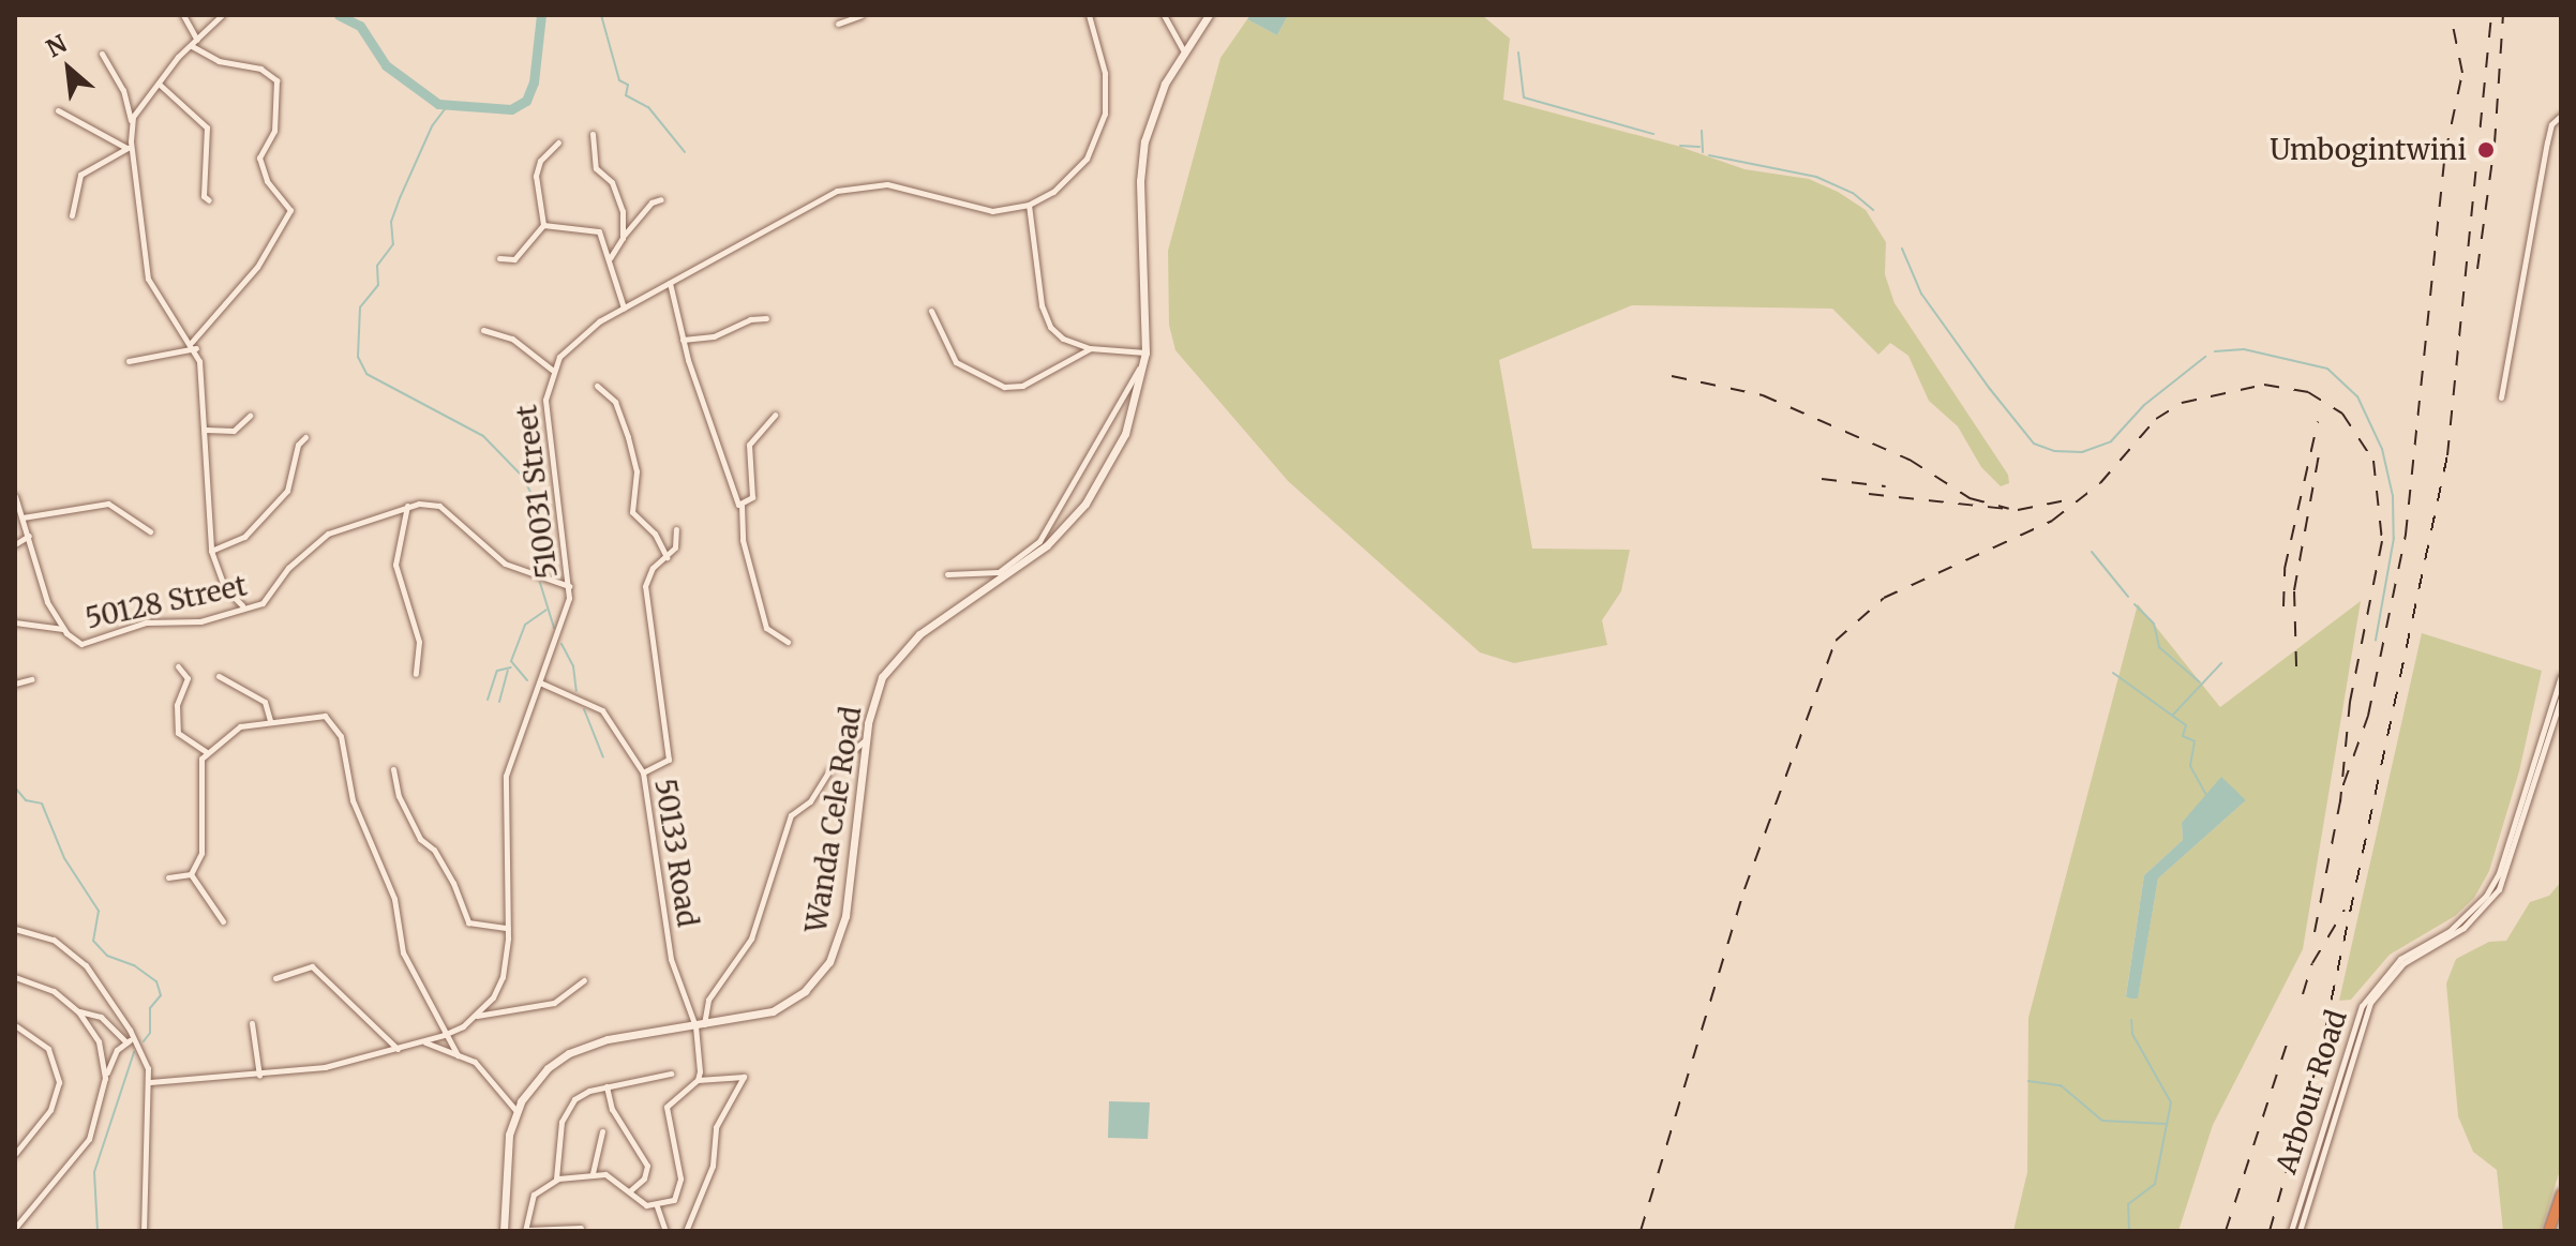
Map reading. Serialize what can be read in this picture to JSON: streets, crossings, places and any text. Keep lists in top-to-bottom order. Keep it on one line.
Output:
{"streets":{"street":["510031 Street","50128 Street","Wanda Cele Road","50133 Road","Arbour Road"]},"crossings":[["510031 Street","50128 Street"],["510031 Street","50133 Road"],["Wanda Cele Road","50133 Road"]],"places":["Umbogintwini"],"north":"top left"}
